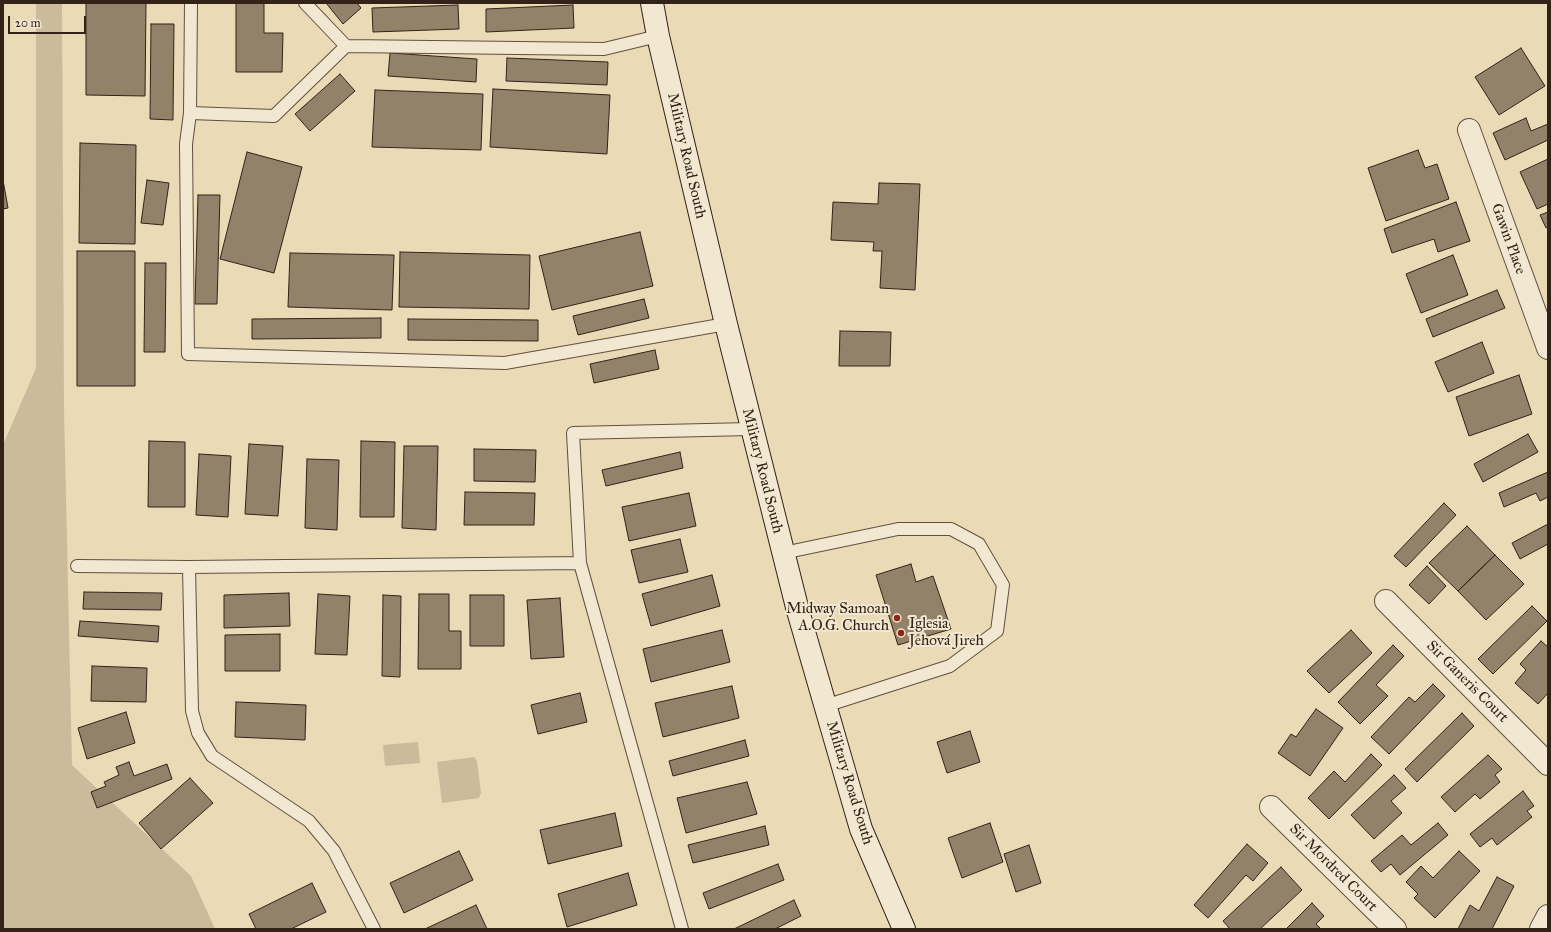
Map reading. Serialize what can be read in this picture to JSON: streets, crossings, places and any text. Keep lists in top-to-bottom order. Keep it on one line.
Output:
{"streets":{"main road":["Military Road South","Gawin Place","Sir Ganeris Court","Sir Mordred Court"]},"places":["Midway Samoan A.O.G. Church","Iglesia Jehová Jireh"],"scale_bar":"20 m"}
